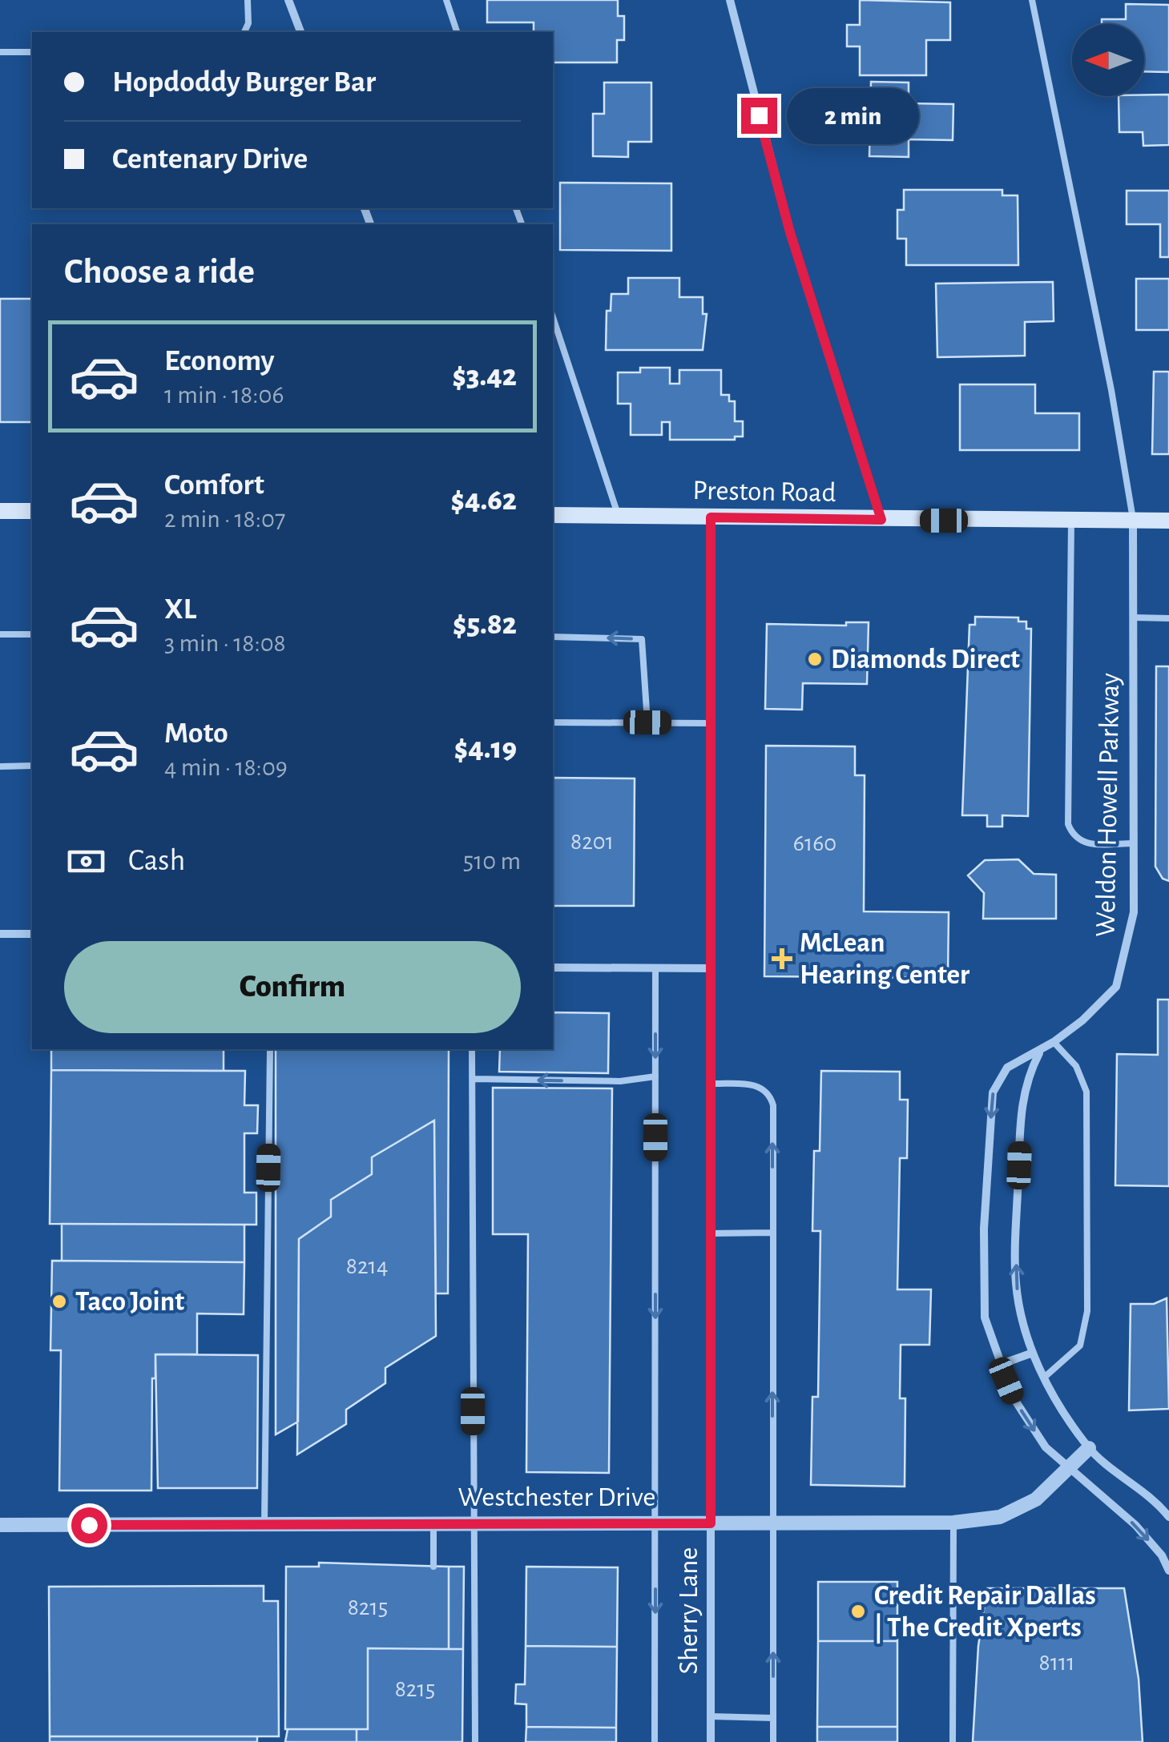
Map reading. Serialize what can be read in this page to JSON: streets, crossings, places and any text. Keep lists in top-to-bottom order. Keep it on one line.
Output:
{"streets":{"main road":["Preston Road"],"street":["Weldon Howell Parkway","Westchester Drive","Sherry Lane"]},"crossings":[["Preston Road","Weldon Howell Parkway"],["Preston Road","Sherry Lane"],["Weldon Howell Parkway","Westchester Drive"],["Westchester Drive","Sherry Lane"]],"places":{"other":["Diamonds Direct","Taco Joint","Credit Repair Dallas | The Credit Xperts"],"health":["McLean Hearing Center"]},"house_numbers":["8201","6160","8214","8215","8111","8215"],"north":"left","page":{"banner":["Hopdoddy Burger Bar","Centenary Drive"],"bubble":"2 min","heading":"Choose a ride","list":[{"name":"Economy","note":"1 min · 18:06","value":"$3.42"},{"name":"Comfort","note":"2 min · 18:07","value":"$4.62"},{"name":"XL","note":"3 min · 18:08","value":"$5.82"},{"name":"Moto","note":"4 min · 18:09","value":"$4.19"}],"pay":["Cash","510 m"],"buttons":"Confirm"}}
